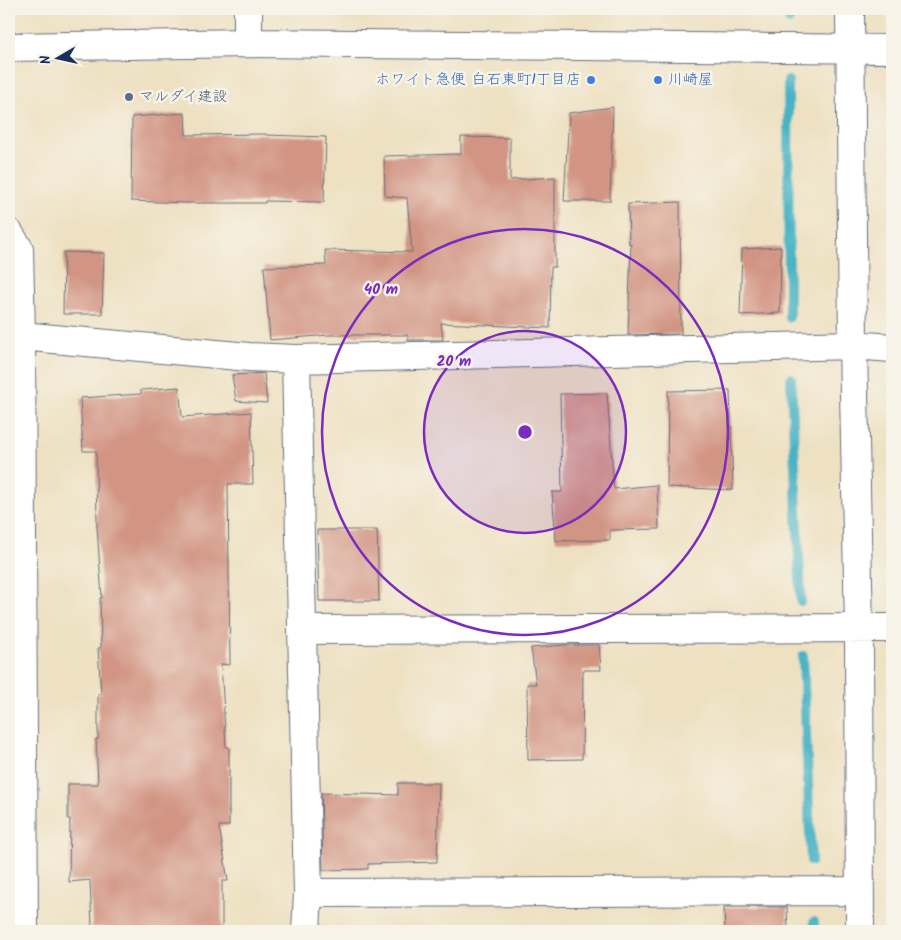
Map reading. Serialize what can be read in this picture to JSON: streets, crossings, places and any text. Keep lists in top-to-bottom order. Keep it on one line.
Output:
{"places":["ホワイト急便 白石東町1丁目店","川崎屋","マルダイ建設"],"north":"left","rings":["40 m","20 m"]}
